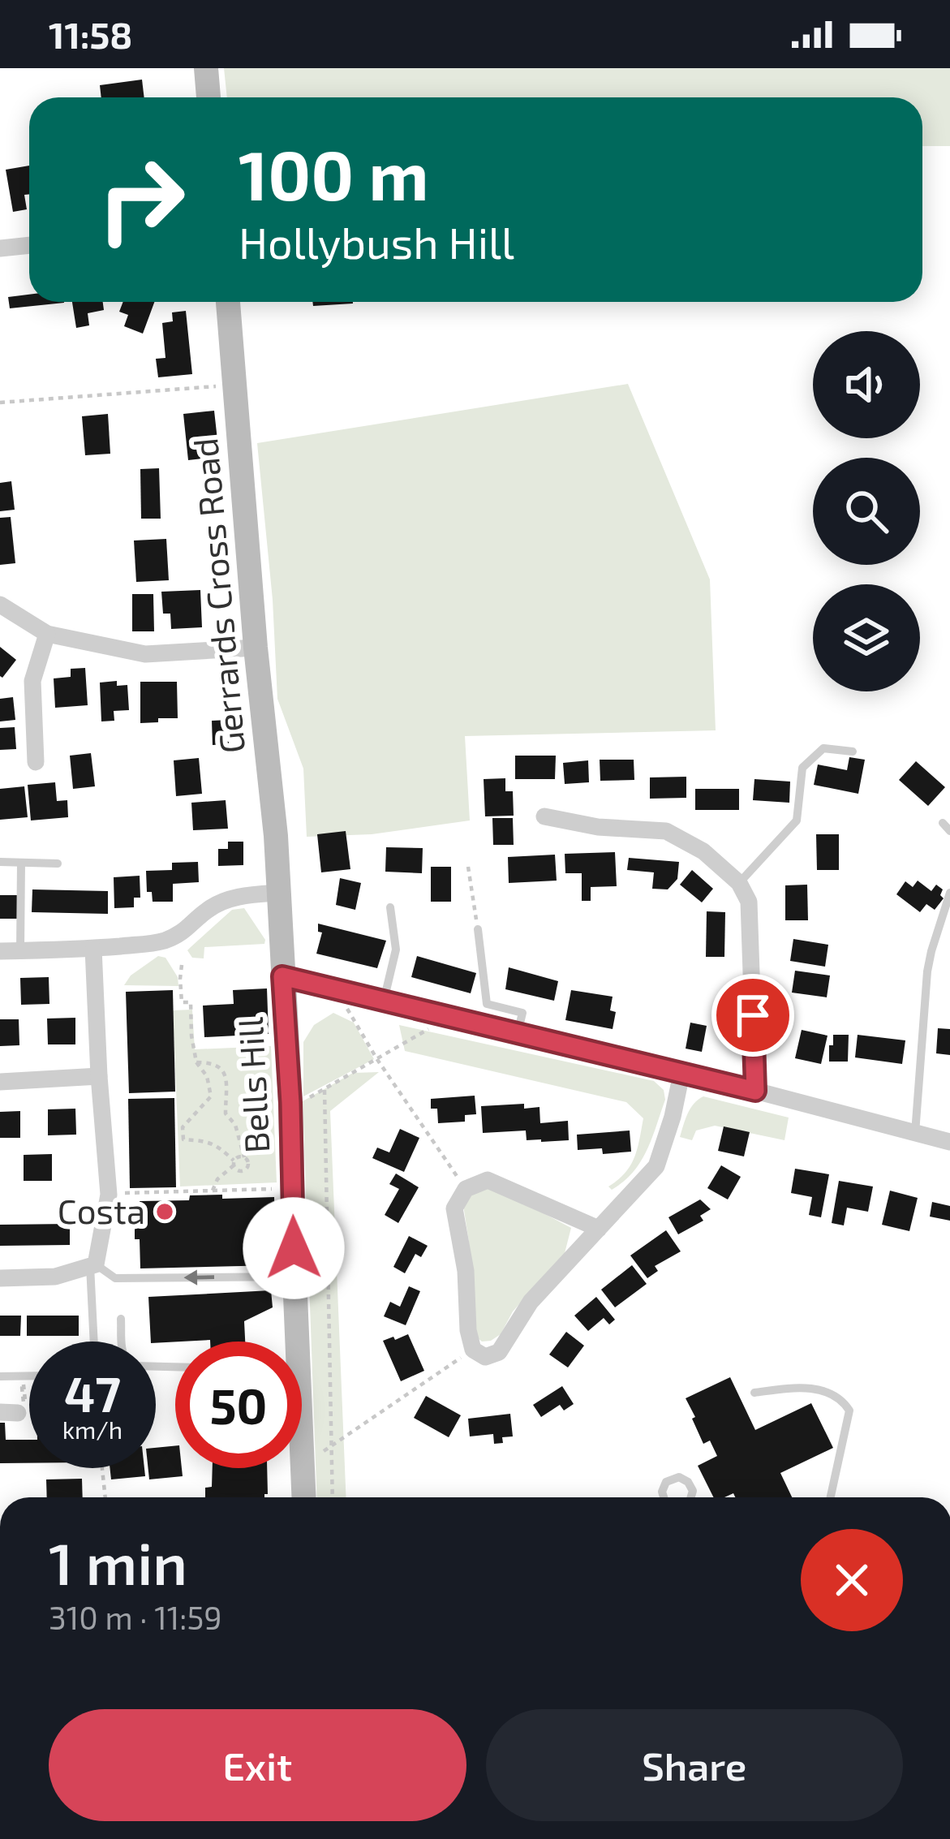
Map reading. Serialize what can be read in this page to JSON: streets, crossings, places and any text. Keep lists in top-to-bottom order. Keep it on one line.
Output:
{"streets":{"main road":["Gerrards Cross Road","Bells Hill"]},"crossings":[["Gerrards Cross Road","Bells Hill"]],"places":["Costa"],"page":{"status":"11:58","turn":["100 m","Hollybush Hill"],"speed":"47 km/h","limit":"50","heading":["1 min","310 m · 11:59"],"buttons":["Exit","Share"]}}
